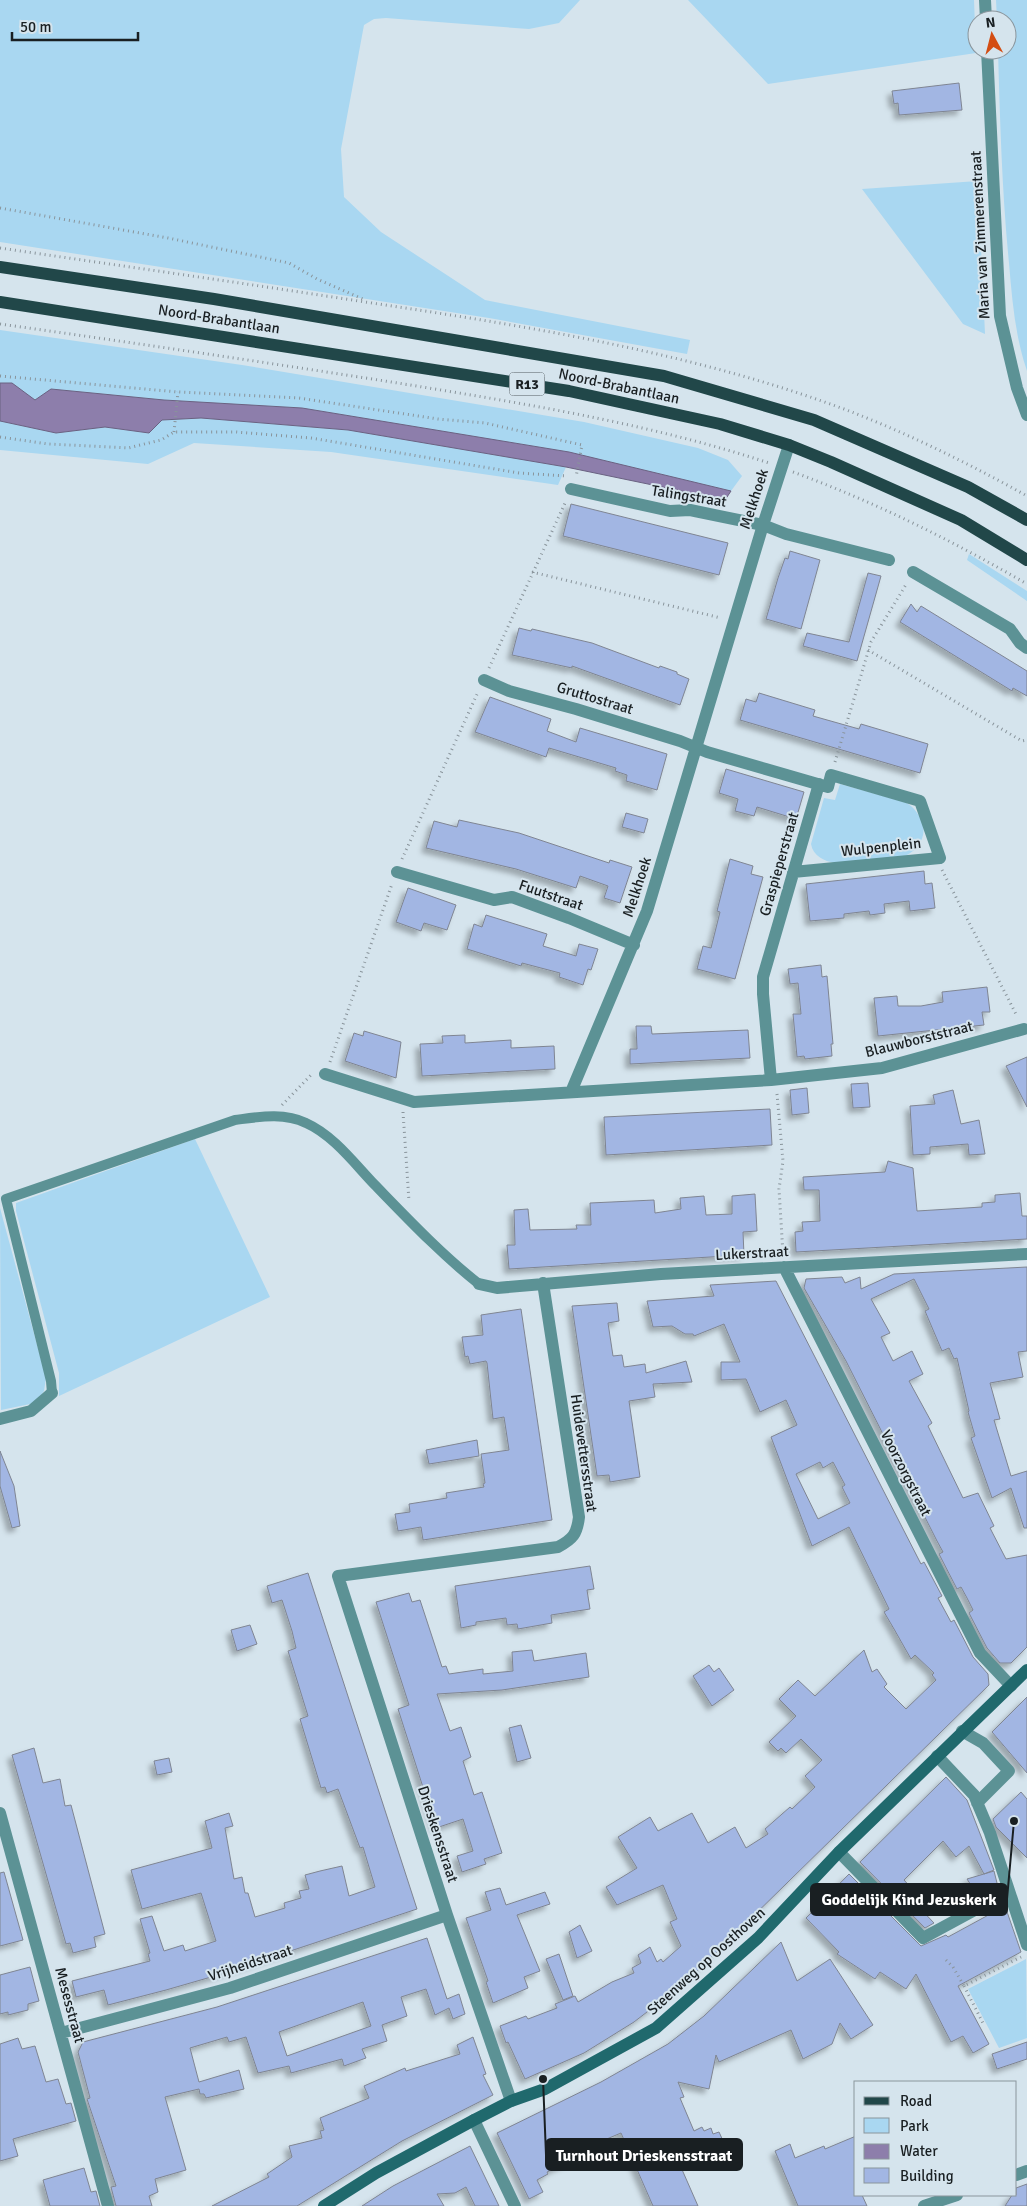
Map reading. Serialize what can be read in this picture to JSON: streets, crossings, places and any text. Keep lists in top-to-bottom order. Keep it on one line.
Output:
{"streets":{"main road":["Noord-Brabantlaan","R13"],"street":["Maria van Zimmerenstraat","Talingstraat","Melkhoek","Gruttostraat","Wulpenplein","Graspieperstraat","Fuutstraat","Blauwborststraat","Lukerstraat","Huidevettersstraat","Voorzorgstraat","Drieskensstraat","Steenweg op Oosthoven","Vrijheidstraat","Mesesstraat"]},"crossings":[["Noord-Brabantlaan","Melkhoek"],["Talingstraat","Melkhoek"],["Melkhoek","Gruttostraat"],["Melkhoek","Fuutstraat"],["Melkhoek","Blauwborststraat"],["Wulpenplein","Graspieperstraat"],["Graspieperstraat","Blauwborststraat"],["Lukerstraat","Huidevettersstraat"],["Lukerstraat","Voorzorgstraat"],["Huidevettersstraat","Drieskensstraat"],["Voorzorgstraat","Steenweg op Oosthoven"],["Drieskensstraat","Steenweg op Oosthoven"],["Drieskensstraat","Vrijheidstraat"],["Vrijheidstraat","Mesesstraat"]],"places":["Goddelijk Kind Jezuskerk","Turnhout Drieskensstraat"],"legend":["Road","Park","Water","Building"],"scale_bar":"50 m","north":"top"}
